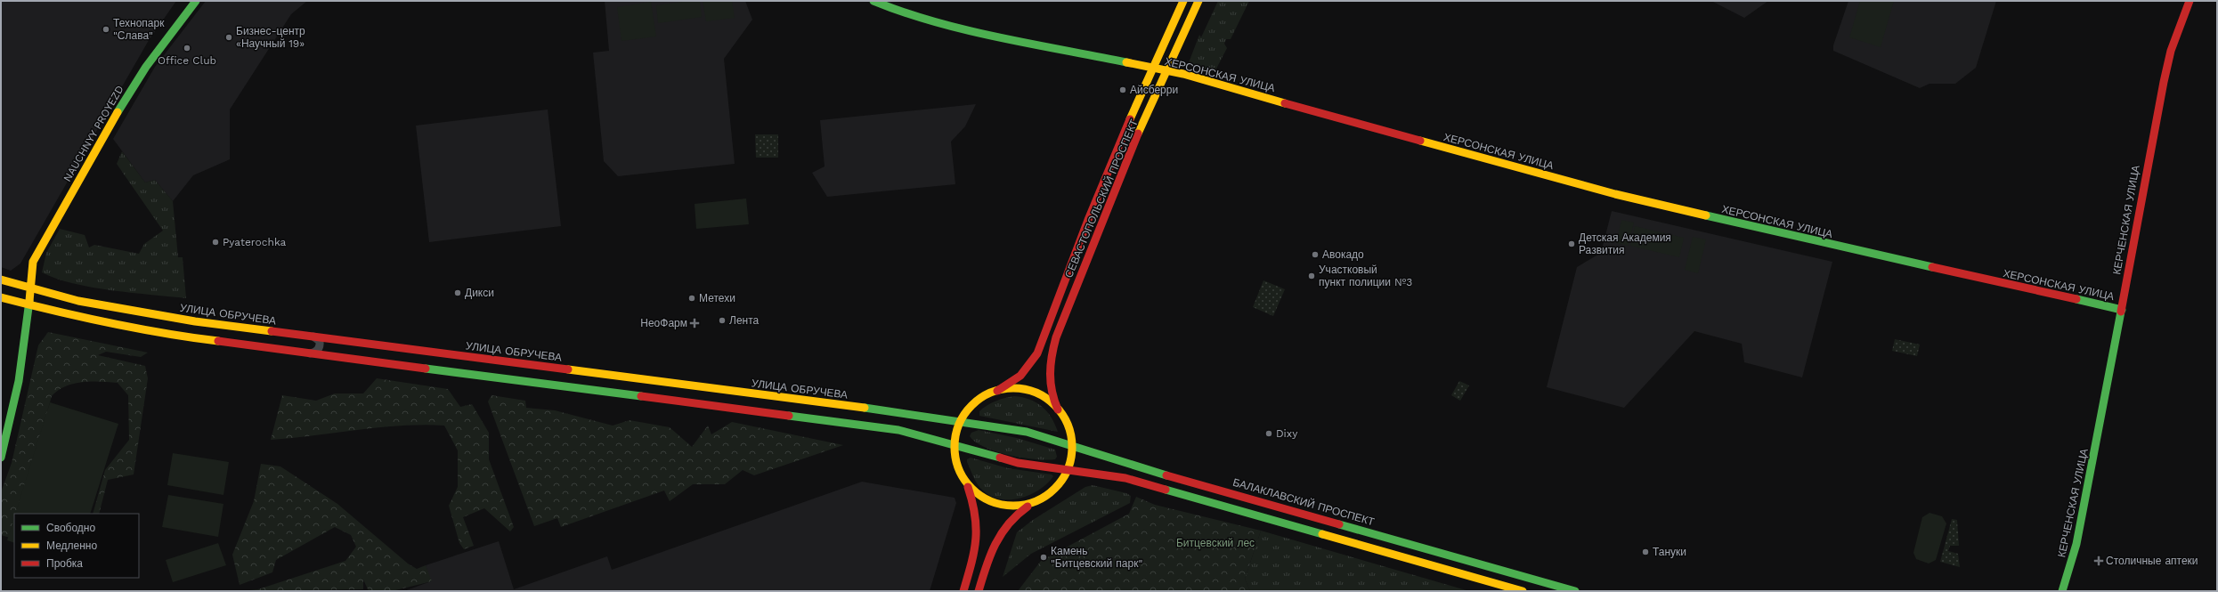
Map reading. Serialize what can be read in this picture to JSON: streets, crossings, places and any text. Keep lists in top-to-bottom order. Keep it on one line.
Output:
{"streets":{"main road":["ХЕРСОНСКАЯ УЛИЦА","NAUCHNYY PROYEZD","СЕВАСТОПОЛЬСКИЙ ПРОСПЕКТ","КЕРЧЕНСКАЯ УЛИЦА","УЛИЦА ОБРУЧЕВА","БАЛАКЛАВСКИЙ ПРОСПЕКТ"]},"crossings":[["ХЕРСОНСКАЯ УЛИЦА","СЕВАСТОПОЛЬСКИЙ ПРОСПЕКТ"],["ХЕРСОНСКАЯ УЛИЦА","КЕРЧЕНСКАЯ УЛИЦА"],["NAUCHNYY PROYEZD","УЛИЦА ОБРУЧЕВА"],["УЛИЦА ОБРУЧЕВА","БАЛАКЛАВСКИЙ ПРОСПЕКТ"]],"parks":["Битцевский лес"],"places":{"other":["Технопарк \"Слава\"","Бизнес-центр «Научный 19»","Office Club","Айсберри","Pyaterochka","Детская Академия Развития","Авокадо","Участковый пункт полиции №3","Дикси","Метехи","Лента","Dixy","Тануки","Камень \"Битцевский парк\""],"health":["НеоФарм","Столичные аптеки"]},"legend":["Свободно","Медленно","Пробка"]}
